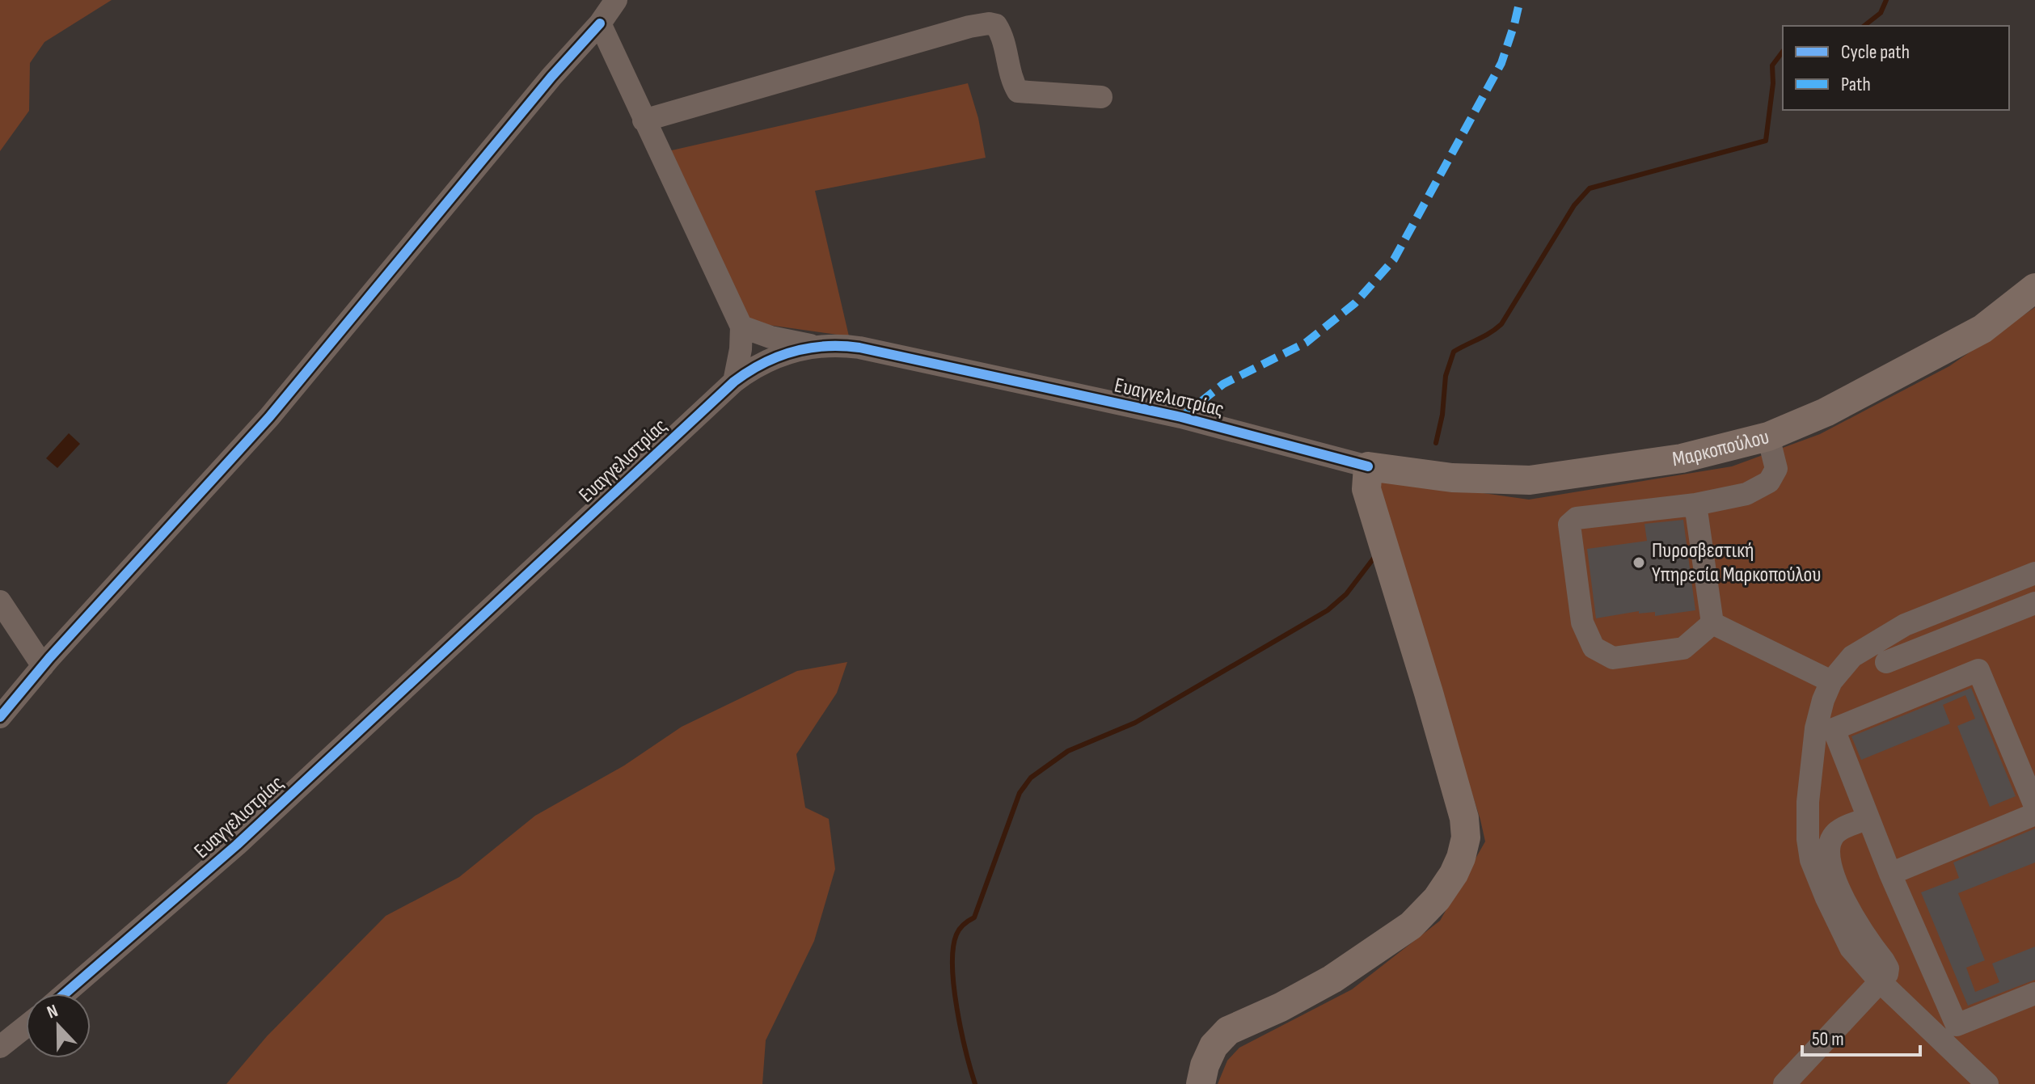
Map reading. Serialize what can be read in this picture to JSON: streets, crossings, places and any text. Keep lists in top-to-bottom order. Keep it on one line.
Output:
{"streets":{"main road":["Μαρκοπούλου"],"street":["Ευαγγελιστρίας"]},"crossings":[["Ευαγγελιστρίας","Μαρκοπούλου"]],"places":["Πυροσβεστική Υπηρεσία Μαρκοπούλου"],"legend":["Cycle path","Path"],"scale_bar":"50 m","north":"top"}
